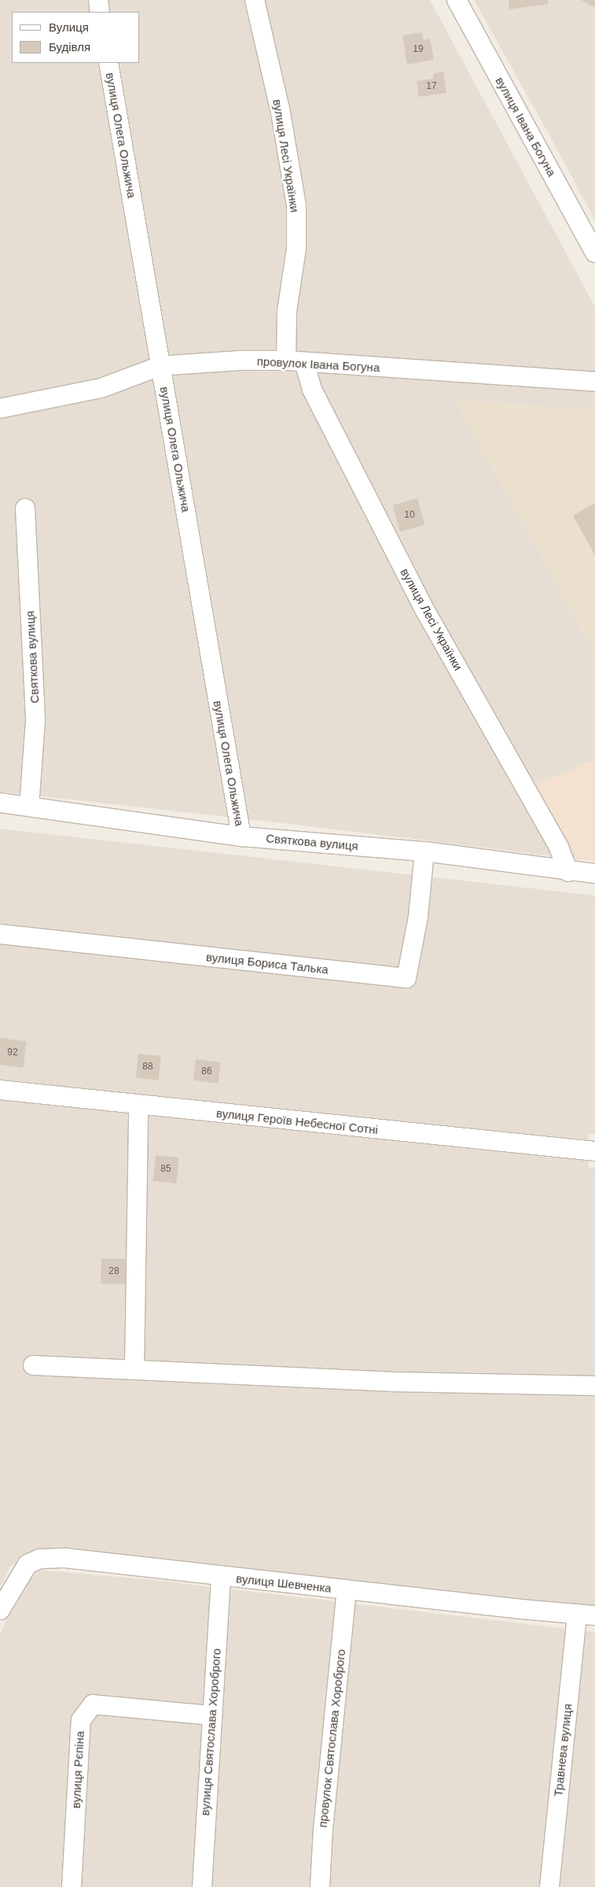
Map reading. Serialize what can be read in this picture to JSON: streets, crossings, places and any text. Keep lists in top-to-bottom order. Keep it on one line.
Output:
{"streets":{"street":["вулиця Івана Богуна","вулиця Олега Ольжича","вулиця Лесі Українки","провулок Івана Богуна","Святкова вулиця","вулиця Бориса Талька","вулиця Героїв Небесної Сотні","вулиця Шевченка","вулиця Святослава Хороброго","провулок Святослава Хороброго","Травнева вулиця","вулиця Рєпіна"]},"crossings":[["вулиця Олега Ольжича","провулок Івана Богуна"],["вулиця Олега Ольжича","Святкова вулиця"],["вулиця Лесі Українки","провулок Івана Богуна"],["вулиця Лесі Українки","Святкова вулиця"],["Святкова вулиця","вулиця Бориса Талька"],["вулиця Шевченка","вулиця Святослава Хороброго"],["вулиця Шевченка","провулок Святослава Хороброго"],["вулиця Шевченка","Травнева вулиця"],["вулиця Святослава Хороброго","вулиця Рєпіна"]],"house_numbers":["19","17","10","92","88","86","85","28"],"legend":["Вулиця","Будівля"]}
